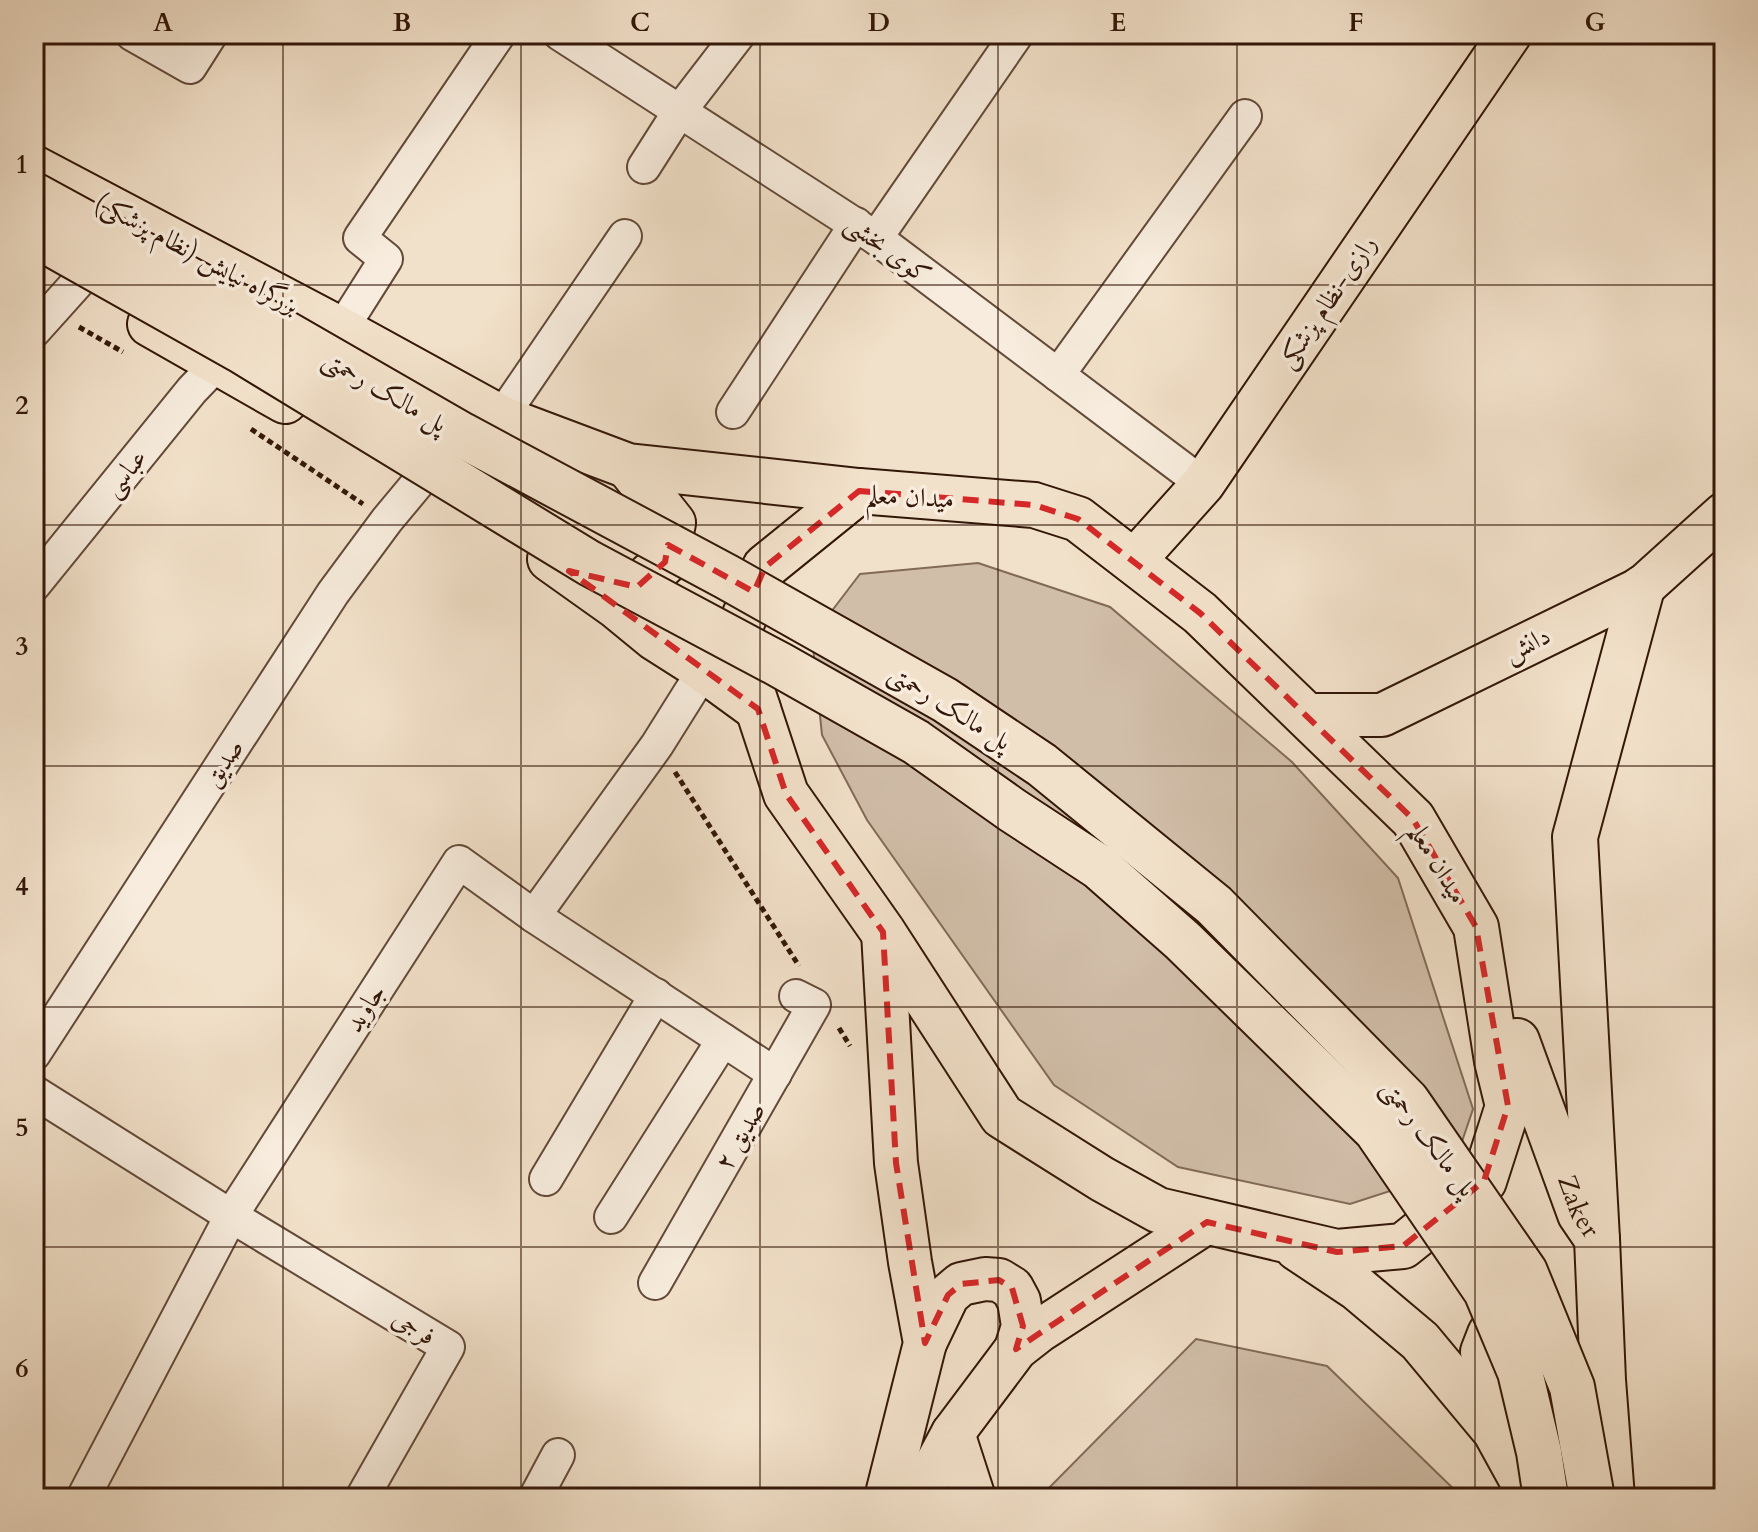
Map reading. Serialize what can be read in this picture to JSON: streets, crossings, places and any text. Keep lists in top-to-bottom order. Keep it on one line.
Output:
{"streets":{"highway":["بزرگراه نیایش (نظام پزشکی)","پل مالک رحمتی","میدان معلم","Zaker"],"main road":["رازی-نظام پزشکی","دانش"],"street":["کوی بخشی","عباسی","صدیق","جاوید","صدیق ۲","فرجی"]},"crossings":[["کوی بخشی","رازی-نظام پزشکی"],["بزرگراه نیایش (نظام پزشکی)","میدان معلم"],["رازی-نظام پزشکی","میدان معلم"],["میدان معلم","دانش"],["میدان معلم","Zaker"],["جاوید","فرجی"]],"grid":{"columns":["A","B","C","D","E","F","G"],"rows":["1","2","3","4","5","6"]}}
